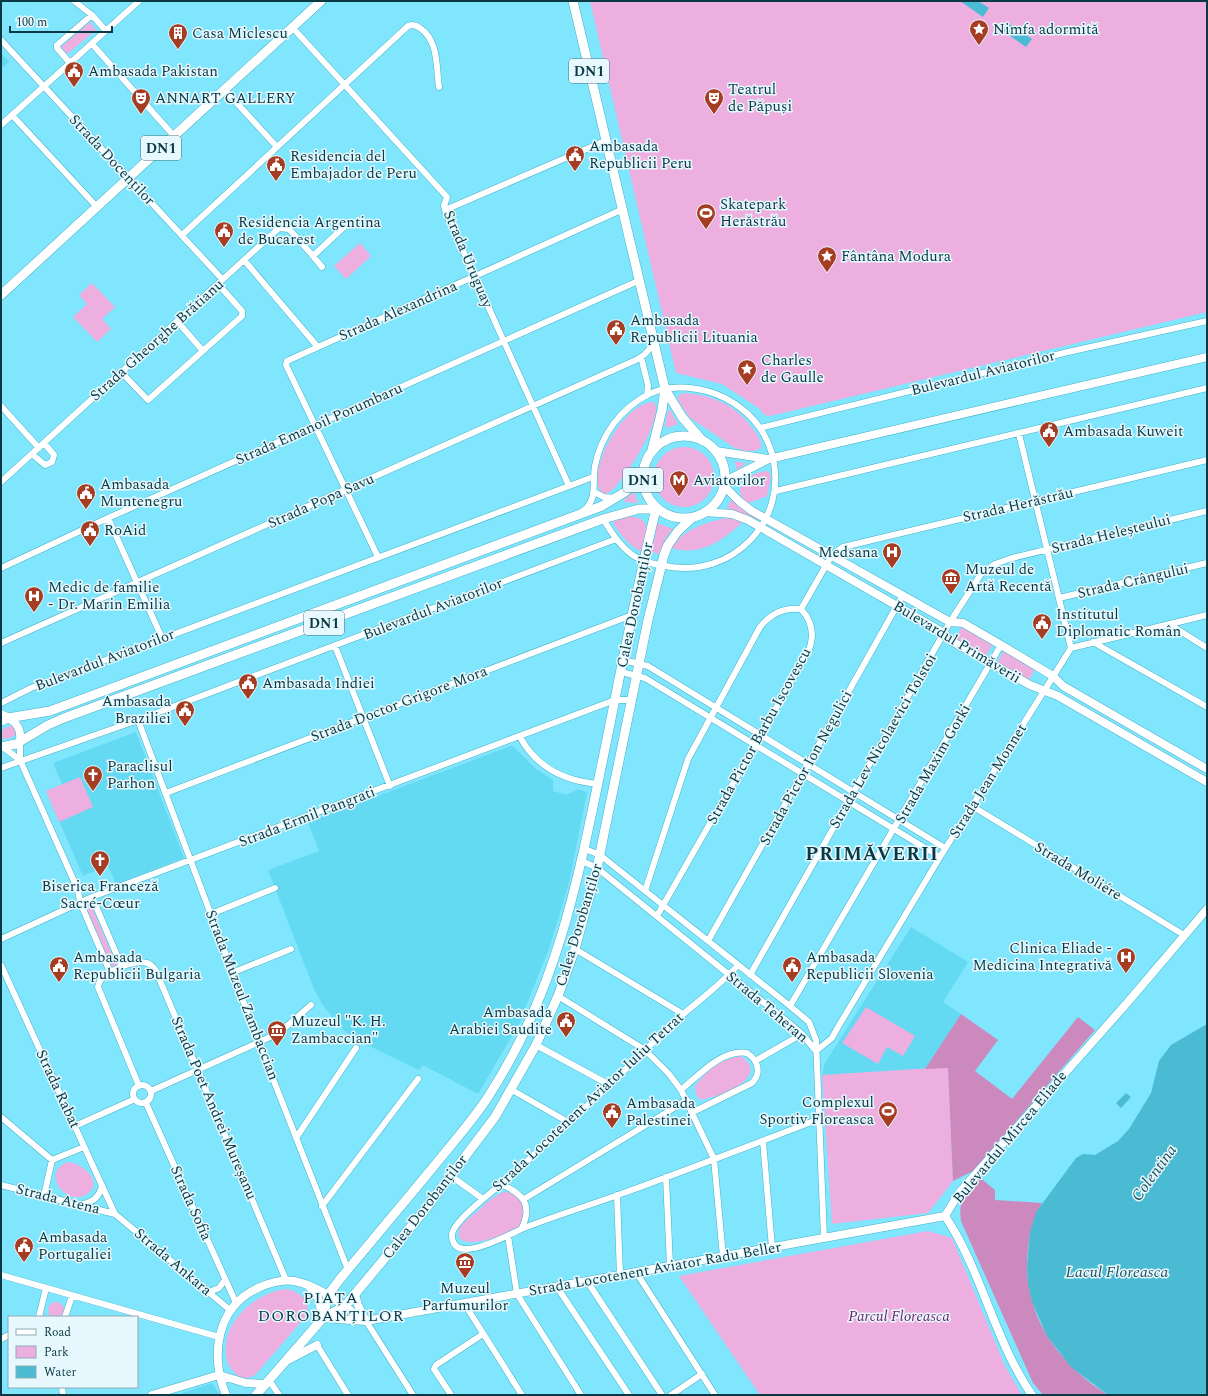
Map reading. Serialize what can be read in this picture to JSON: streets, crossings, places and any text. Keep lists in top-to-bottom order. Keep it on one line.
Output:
{"streets":{"main road":["DN1","Bulevardul Aviatorilor","Calea Dorobanților"],"street":["Strada Docenților","Strada Uruguay","Strada Alexandrina","Strada Gheorghe Brătianu","Strada Emanoil Porumbaru","Strada Popa Savu","Strada Herăstrău","Strada Heleșteului","Strada Crângului","Bulevardul Primăverii","Strada Doctor Grigore Mora","Strada Pictor Barbu Iscovescu","Strada Lev Nicolaevici Tolstoi","Strada Maxim Gorki","Strada Pictor Ion Negulici","Strada Jean Monnet","Strada Ermil Pangrati","Strada Moliére","Strada Muzeul Zambaccian","Strada Teheran","Strada Rabat","Strada Locotenent Aviator Iuliu Tetrat","Strada Poet Andrei Mureșanu","Bulevardul Mircea Eliade","Strada Atena","Strada Sofia","Strada Ankara","Strada Locotenent Aviator Radu Beller"]},"crossings":[["DN1","Strada Docenților"],["DN1","Strada Uruguay"],["DN1","Strada Alexandrina"],["DN1","Bulevardul Aviatorilor"],["DN1","Strada Emanoil Porumbaru"],["DN1","Calea Dorobanților"],["DN1","Bulevardul Primăverii"],["Strada Docenților","Strada Gheorghe Brătianu"],["Strada Uruguay","Strada Alexandrina"],["Strada Uruguay","Bulevardul Aviatorilor"],["Strada Uruguay","Strada Emanoil Porumbaru"],["Strada Uruguay","Strada Popa Savu"],["Strada Alexandrina","Strada Emanoil Porumbaru"],["Bulevardul Aviatorilor","Calea Dorobanților"],["Bulevardul Aviatorilor","Bulevardul Primăverii"],["Bulevardul Aviatorilor","Strada Muzeul Zambaccian"],["Strada Herăstrău","Bulevardul Primăverii"],["Strada Heleșteului","Bulevardul Primăverii"],["Strada Heleșteului","Strada Lev Nicolaevici Tolstoi"],["Calea Dorobanților","Bulevardul Primăverii"],["Calea Dorobanților","Strada Doctor Grigore Mora"],["Calea Dorobanților","Strada Ermil Pangrati"],["Calea Dorobanților","Strada Muzeul Zambaccian"],["Calea Dorobanților","Strada Teheran"],["Calea Dorobanților","Strada Poet Andrei Mureșanu"],["Calea Dorobanților","Strada Sofia"],["Calea Dorobanților","Strada Ankara"],["Calea Dorobanților","Strada Locotenent Aviator Radu Beller"],["Bulevardul Primăverii","Strada Lev Nicolaevici Tolstoi"],["Bulevardul Primăverii","Strada Maxim Gorki"],["Bulevardul Primăverii","Strada Pictor Ion Negulici"],["Bulevardul Primăverii","Strada Jean Monnet"],["Strada Doctor Grigore Mora","Strada Muzeul Zambaccian"],["Strada Pictor Barbu Iscovescu","Strada Teheran"],["Strada Lev Nicolaevici Tolstoi","Strada Teheran"],["Strada Maxim Gorki","Strada Teheran"],["Strada Pictor Ion Negulici","Strada Teheran"],["Strada Jean Monnet","Strada Moliére"],["Strada Jean Monnet","Strada Teheran"],["Strada Ermil Pangrati","Strada Muzeul Zambaccian"],["Strada Moliére","Bulevardul Mircea Eliade"],["Strada Teheran","Strada Locotenent Aviator Iuliu Tetrat"],["Strada Rabat","Strada Atena"],["Strada Rabat","Strada Ankara"],["Strada Poet Andrei Mureșanu","Strada Sofia"],["Strada Poet Andrei Mureșanu","Strada Ankara"],["Strada Poet Andrei Mureșanu","Strada Locotenent Aviator Radu Beller"],["Bulevardul Mircea Eliade","Strada Locotenent Aviator Radu Beller"],["Strada Atena","Strada Ankara"],["Strada Sofia","Strada Ankara"],["Strada Sofia","Strada Locotenent Aviator Radu Beller"],["Strada Ankara","Strada Locotenent Aviator Radu Beller"]],"districts":["PRIMĂVERII","PIAȚA DOROBANȚILOR"],"water":["Colentina","Lacul Floreasca"],"parks":["Parcul Floreasca"],"places":{"place":["Nimfa adormită","Fântâna Modura","Charles de Gaulle"],"building":["Casa Miclescu"],"public building":["Ambasada Pakistan","Ambasada Republicii Peru","Residencia del Embajador de Peru","Residencia Argentina de Bucarest","Ambasada Republicii Lituania","Ambasada Kuweit","Ambasada Muntenegru","RoAid","Institutul Diplomatic Român","Ambasada Indiei","Ambasada Braziliei","Ambasada Republicii Bulgaria","Ambasada Republicii Slovenia","Ambasada Arabiei Saudite","Ambasada Palestinei","Ambasada Portugaliei"],"theatre":["ANNART GALLERY","Teatrul de Păpuși"],"sports":["Skatepark Herăstrău","Complexul Sportiv Floreasca"],"metro station":["Aviatorilor"],"hospital":["Medsana","Medic de familie - Dr. Marin Emilia","Clinica Eliade - Medicina Integrativă"],"museum":["Muzeul de Artă Recentă","Muzeul \"K. H. Zambaccian\"","Muzeul Parfumurilor"],"church":["Paraclisul Parhon","Biserica Franceză Sacré-Cœur"]},"legend":["Road","Park","Water"],"scale_bar":"100 m"}
